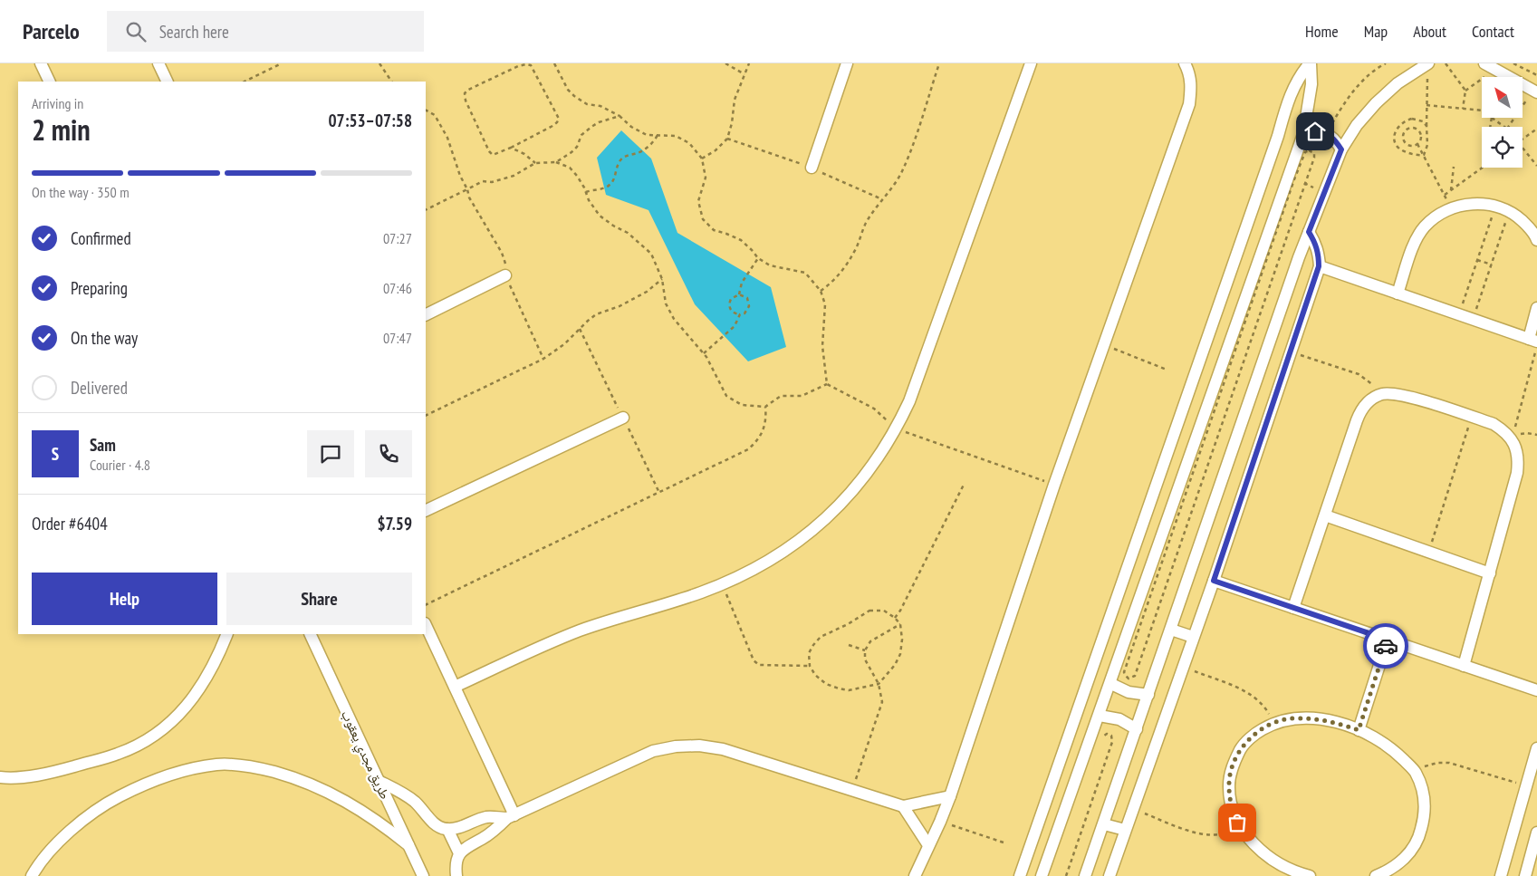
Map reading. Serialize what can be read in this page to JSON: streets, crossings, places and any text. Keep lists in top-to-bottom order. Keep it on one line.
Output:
{"streets":{"street":["طريق مجدي يعقوب"]},"north":"top left","page":{"header":"Parcelo","search":"Search here","nav":["Home","Map","About","Contact"],"heading":["2 min","Arriving in","07:53–07:58"],"panel":["Sam","Courier · 4.8","Order #6404","$7.59"],"bar":"On the way · 350 m","list":[["Confirmed","07:27"],["Preparing","07:46"],["On the way","07:47"],"Delivered"],"round":"S","buttons":["Help","Share"]}}
